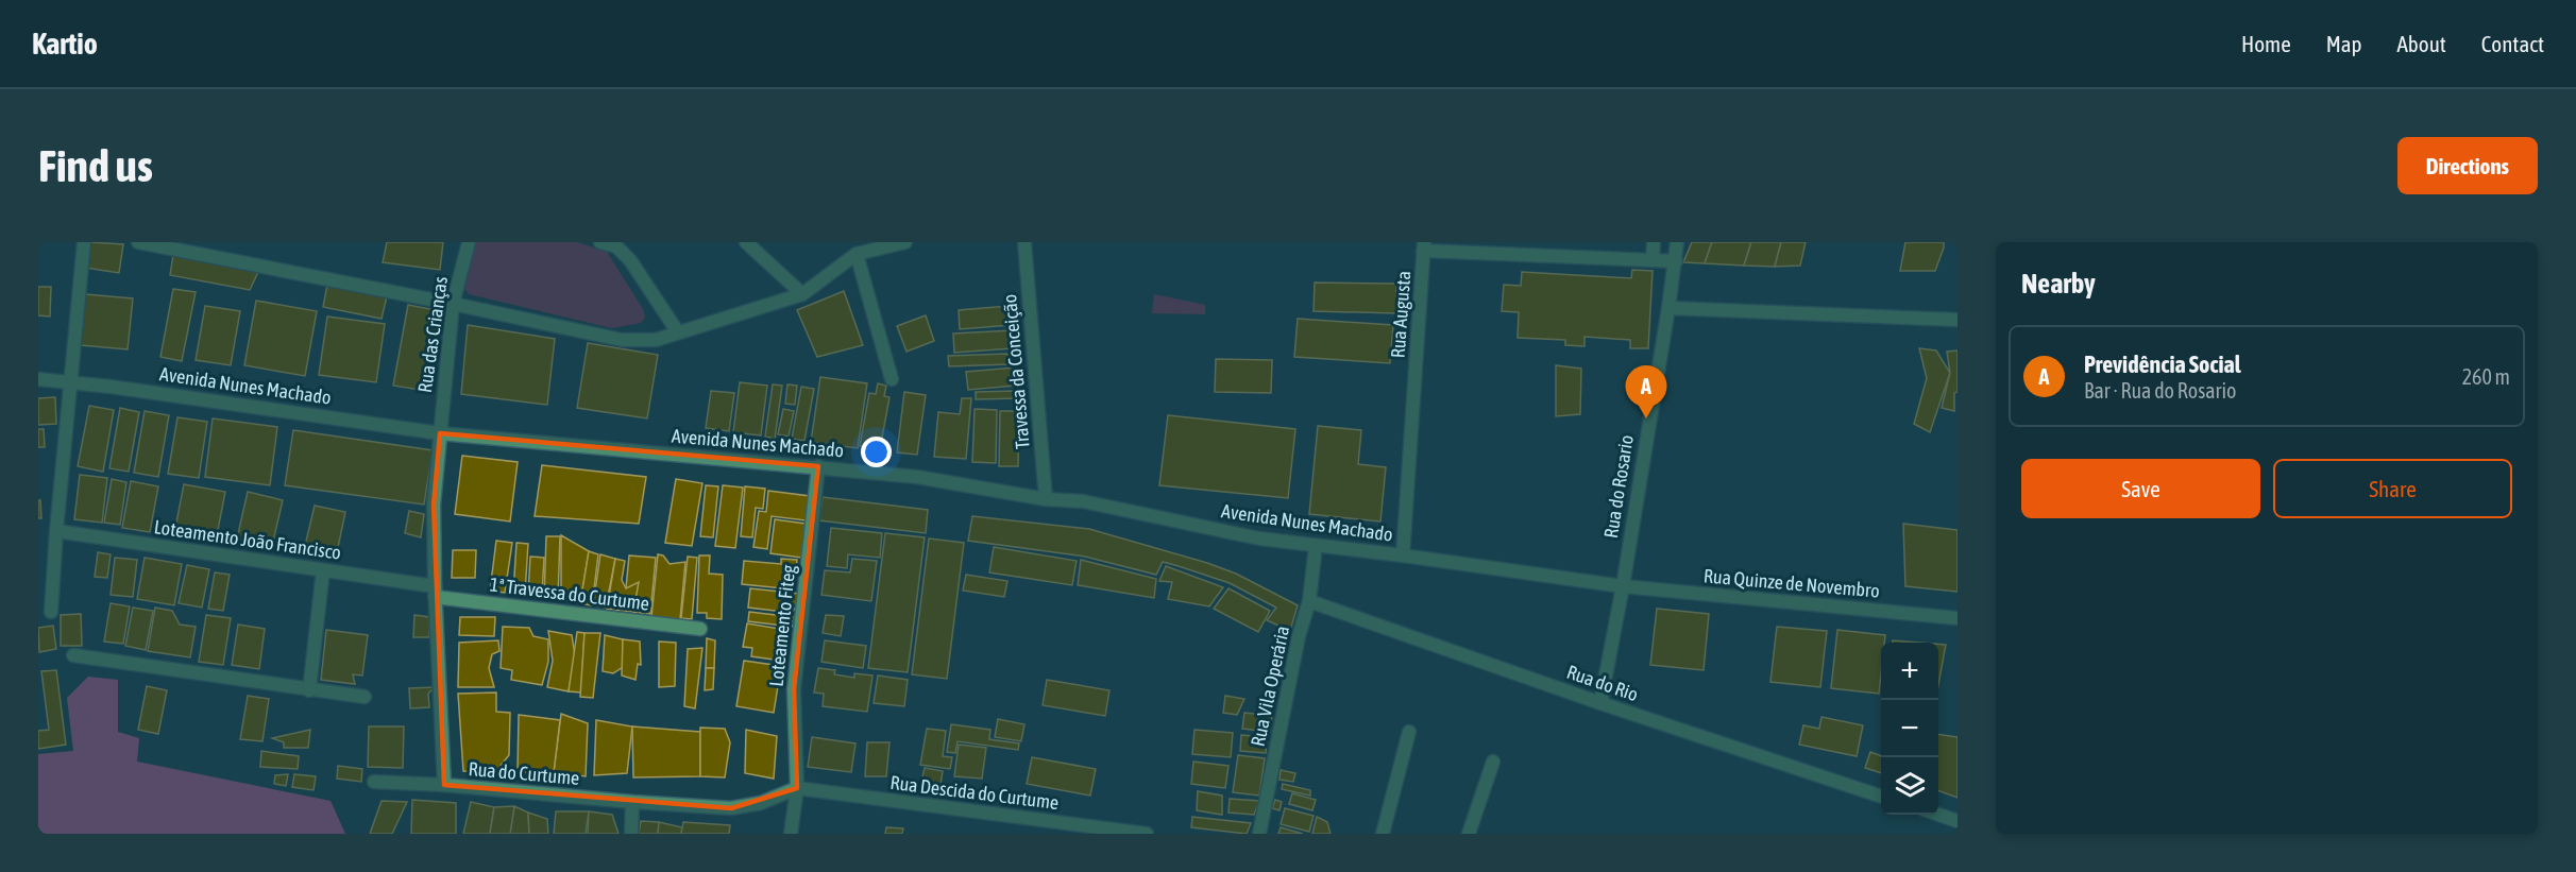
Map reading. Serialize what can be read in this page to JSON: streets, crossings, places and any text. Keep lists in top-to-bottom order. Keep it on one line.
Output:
{"streets":{"street":["Rua Augusta","Rua das Crianças","Travessa da Conceição","Avenida Nunes Machado","Rua do Rosario","Loteamento João Francisco","Rua Quinze de Novembro","1ª Travessa do Curtume","Loteamento Fiteg","Rua do Rio","Rua Vila Operária","Rua do Curtume","Rua Descida do Curtume"]},"crossings":[["Rua Augusta","Avenida Nunes Machado"],["Rua Augusta","Rua do Rosario"],["Rua das Crianças","Avenida Nunes Machado"],["Rua das Crianças","Rua do Curtume"],["Travessa da Conceição","Avenida Nunes Machado"],["Avenida Nunes Machado","Rua do Rosario"],["Avenida Nunes Machado","Rua Quinze de Novembro"],["Avenida Nunes Machado","Loteamento Fiteg"],["Avenida Nunes Machado","Rua Vila Operária"],["Avenida Nunes Machado","Rua do Curtume"],["Rua do Rosario","Rua Quinze de Novembro"],["Rua do Rosario","Rua do Rio"],["Loteamento João Francisco","1ª Travessa do Curtume"],["Loteamento João Francisco","Rua do Curtume"],["1ª Travessa do Curtume","Rua do Curtume"],["Loteamento Fiteg","Rua do Curtume"],["Loteamento Fiteg","Rua Descida do Curtume"],["Rua do Rio","Rua Vila Operária"],["Rua do Curtume","Rua Descida do Curtume"]],"page":{"header":"Kartio","nav":["Home","Map","About","Contact"],"buttons":["Directions",["Save","Share"]],"title":"Find us","heading":"Nearby","list":[{"mark":"A","name":"Previdência Social","note":"Bar · Rua do Rosario","value":"260 m"}],"pins":"A","map_buttons":["+","−"]}}
